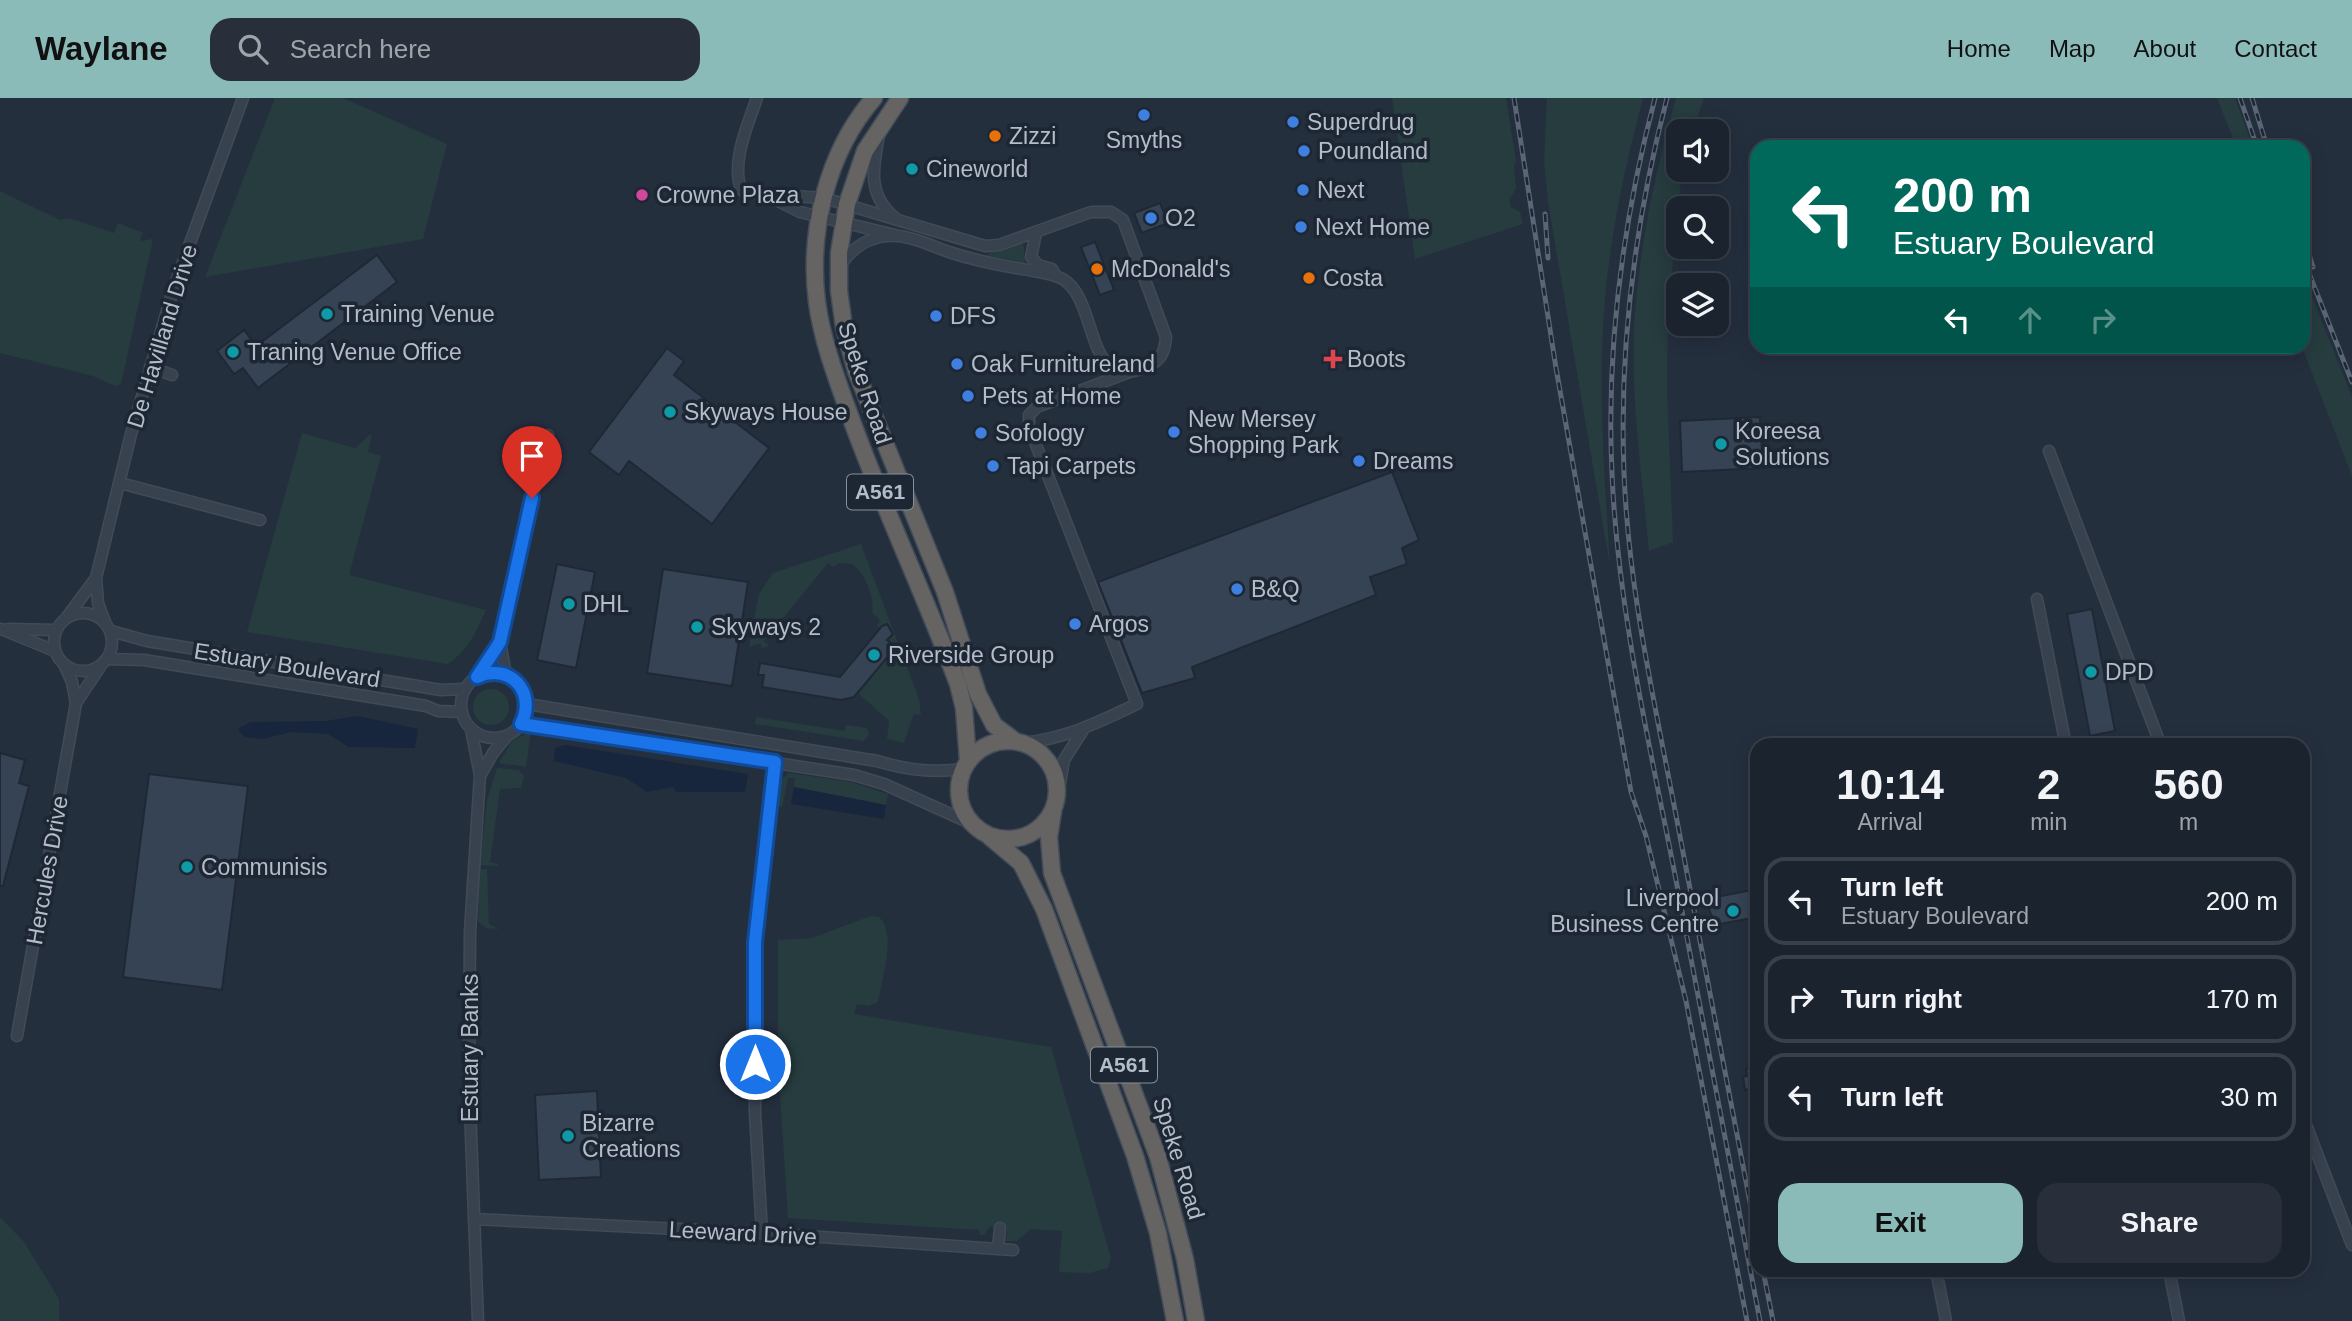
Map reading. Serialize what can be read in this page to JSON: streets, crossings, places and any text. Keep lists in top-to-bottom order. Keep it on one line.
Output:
{"streets":{"highway":["Speke Road","A561"],"street":["De Havilland Drive","Estuary Boulevard","Hercules Drive","Estuary Banks","Leeward Drive"]},"crossings":[["De Havilland Drive","Estuary Boulevard"],["De Havilland Drive","Hercules Drive"],["Speke Road","A561"],["Estuary Boulevard","Hercules Drive"],["Estuary Boulevard","Estuary Banks"],["Estuary Banks","Leeward Drive"]],"places":{"other":["Smyths","Superdrug","Zizzi","Poundland","Cineworld","Next","Crowne Plaza","O2","Next Home","McDonald's","Costa","Training Venue","DFS","Traning Venue Office","Oak Furnitureland","Pets at Home","Skyways House","New Mersey Shopping Park","Sofology","Koreesa Solutions","Dreams","Tapi Carpets","B&Q","DHL","Argos","Skyways 2","Riverside Group","DPD","Communisis","Liverpool Business Centre","Bizarre Creations"],"health":["Boots"]},"page":{"header":"Waylane","search":"Search here","nav":["Home","Map","About","Contact"],"turn":["200 m","Estuary Boulevard"],"eta":["10:14","Arrival","2","min","560","m"],"list":[{"name":"Turn left","note":"Estuary Boulevard","value":"200 m"},{"name":"Turn right","value":"170 m"},{"name":"Turn left","value":"30 m"}],"buttons":["Exit","Share"]}}
